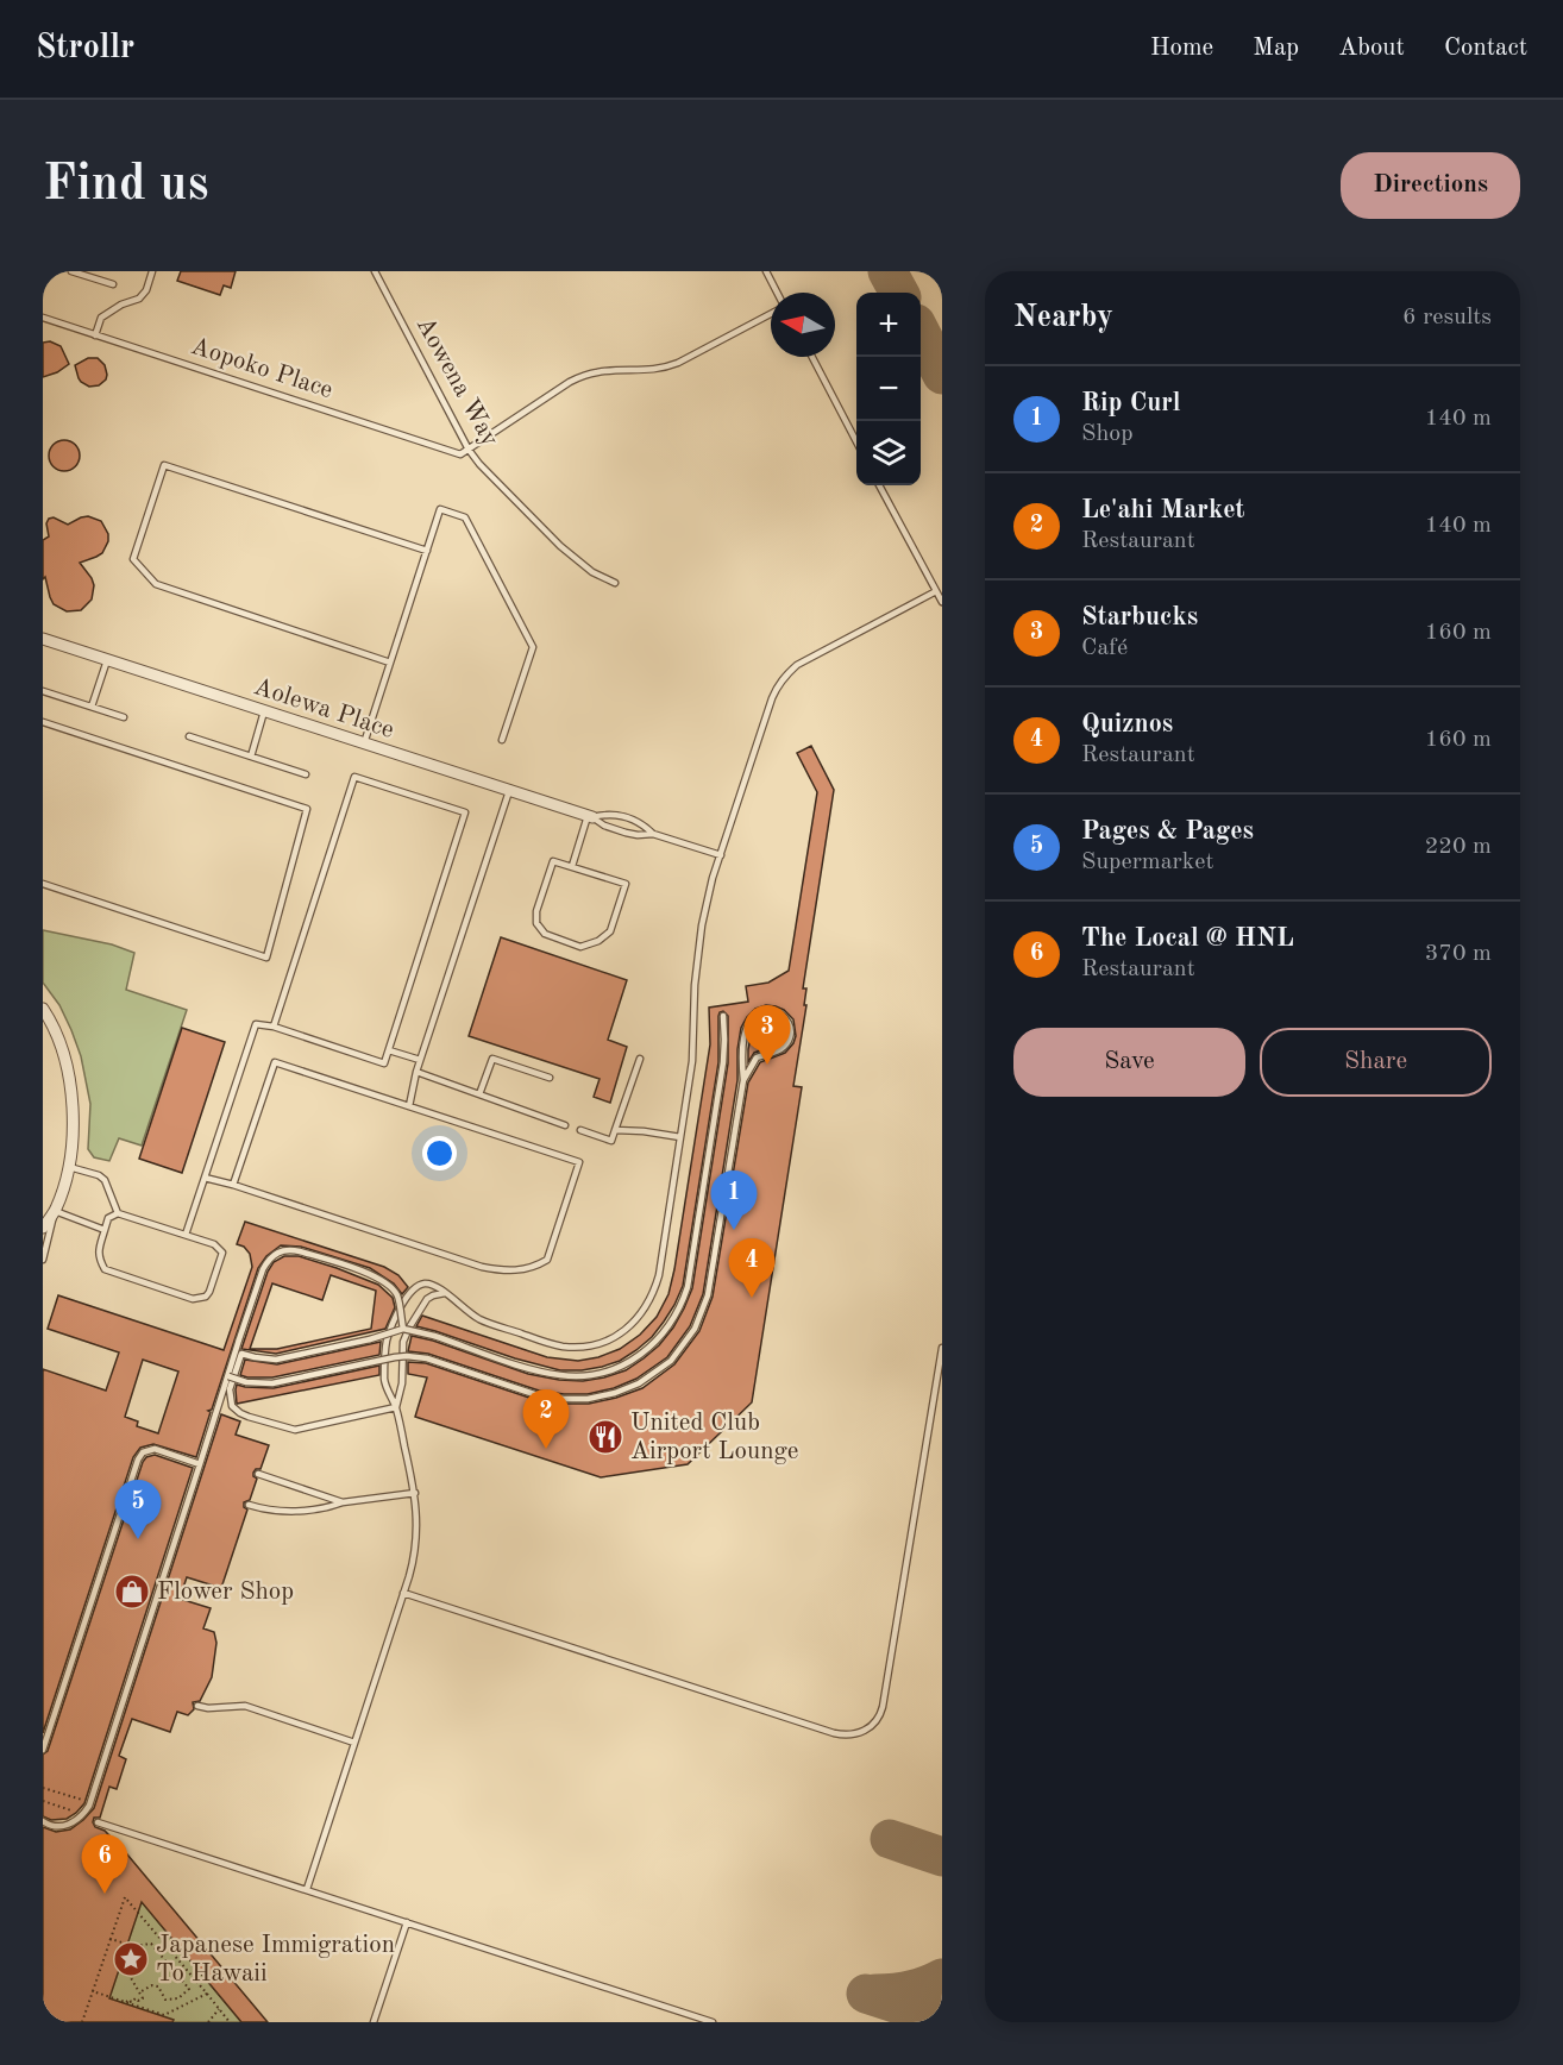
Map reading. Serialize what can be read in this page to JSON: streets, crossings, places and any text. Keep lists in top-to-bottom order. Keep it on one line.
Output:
{"streets":{"street":["Aolewa Place"],"lane":["Aopoko Place","Aowena Way"]},"crossings":[["Aopoko Place","Aowena Way"]],"places":{"restaurant":["United Club Airport Lounge"],"shop":["Flower Shop"],"place":["Japanese Immigration To Hawaii"]},"north":"left","page":{"header":"Strollr","nav":["Home","Map","About","Contact"],"buttons":["Directions",["Save","Share"]],"title":"Find us","heading":["Nearby","6 results"],"map_buttons":["+","−"],"list":[{"mark":"1","name":"Rip Curl","note":"Shop","value":"140 m"},{"mark":"2","name":"Le'ahi Market","note":"Restaurant","value":"140 m"},{"mark":"3","name":"Starbucks","note":"Café","value":"160 m"},{"mark":"4","name":"Quiznos","note":"Restaurant","value":"160 m"},{"mark":"5","name":"Pages & Pages","note":"Supermarket","value":"220 m"},{"mark":"6","name":"The Local @ HNL","note":"Restaurant","value":"370 m"}],"pins":["3","1","4","2","5","6"]}}
